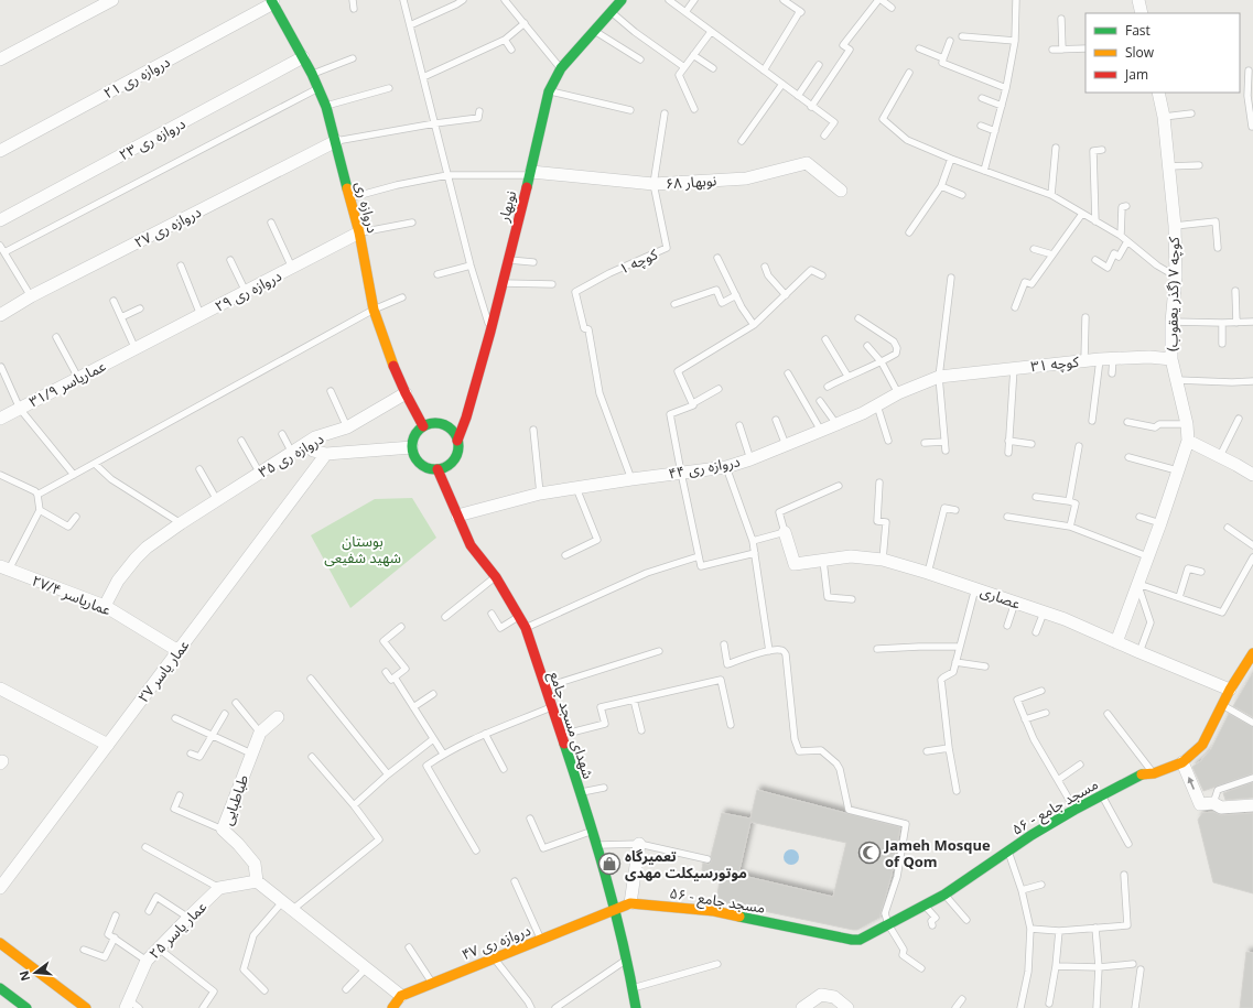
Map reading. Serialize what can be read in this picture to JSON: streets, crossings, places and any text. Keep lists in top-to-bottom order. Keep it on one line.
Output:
{"streets":{"street":["دروازه ری ۲۱","دروازه ری ۲۳","نوبهار ۶۸","نوبهار","دروازه ری","دروازه ری ۲۷","دروازه ری ۲۹","کوچه ۷ (گذر یعقوب)","کوچه ۳۱","عماریاسر ۳۱/۹","دروازه ری ۳۵","دروازه ری ۴۴","عماریاسر ۲۷/۴","عصاری","عمار یاسر ۲۷","شهدای مسجد جامع","طباطبایی","۵۶ - مسجد جامع","عمار یاسر ۲۵","دروازه ری ۴۷"],"lane":["کوچه ۱"]},"crossings":[["دروازه ری ۲۱","دروازه ری"],["دروازه ری ۲۳","دروازه ری"],["نوبهار ۶۸","نوبهار"],["نوبهار ۶۸","کوچه ۱"],["نوبهار","دروازه ری"],["نوبهار","شهدای مسجد جامع"],["دروازه ری","دروازه ری ۲۷"],["دروازه ری","دروازه ری ۲۹"],["دروازه ری","دروازه ری ۳۵"],["دروازه ری","شهدای مسجد جامع"],["کوچه ۱","دروازه ری ۴۴"],["دروازه ری ۲۹","عماریاسر ۳۱/۹"],["کوچه ۷ (گذر یعقوب)","کوچه ۳۱"],["کوچه ۷ (گذر یعقوب)","عصاری"],["کوچه ۳۱","دروازه ری ۴۴"],["دروازه ری ۴۴","شهدای مسجد جامع"],["عماریاسر ۲۷/۴","عمار یاسر ۲۷"],["عصاری","۵۶ - مسجد جامع"],["شهدای مسجد جامع","۵۶ - مسجد جامع"],["شهدای مسجد جامع","دروازه ری ۴۷"],["۵۶ - مسجد جامع","دروازه ری ۴۷"]],"parks":["بوستان شهید شفیعی"],"places":{"mosque":["Jameh Mosque of Qom"],"shop":["تعمیرگاه موتورسیکلت مهدی"]},"legend":["Fast","Slow","Jam"],"north":"left"}
